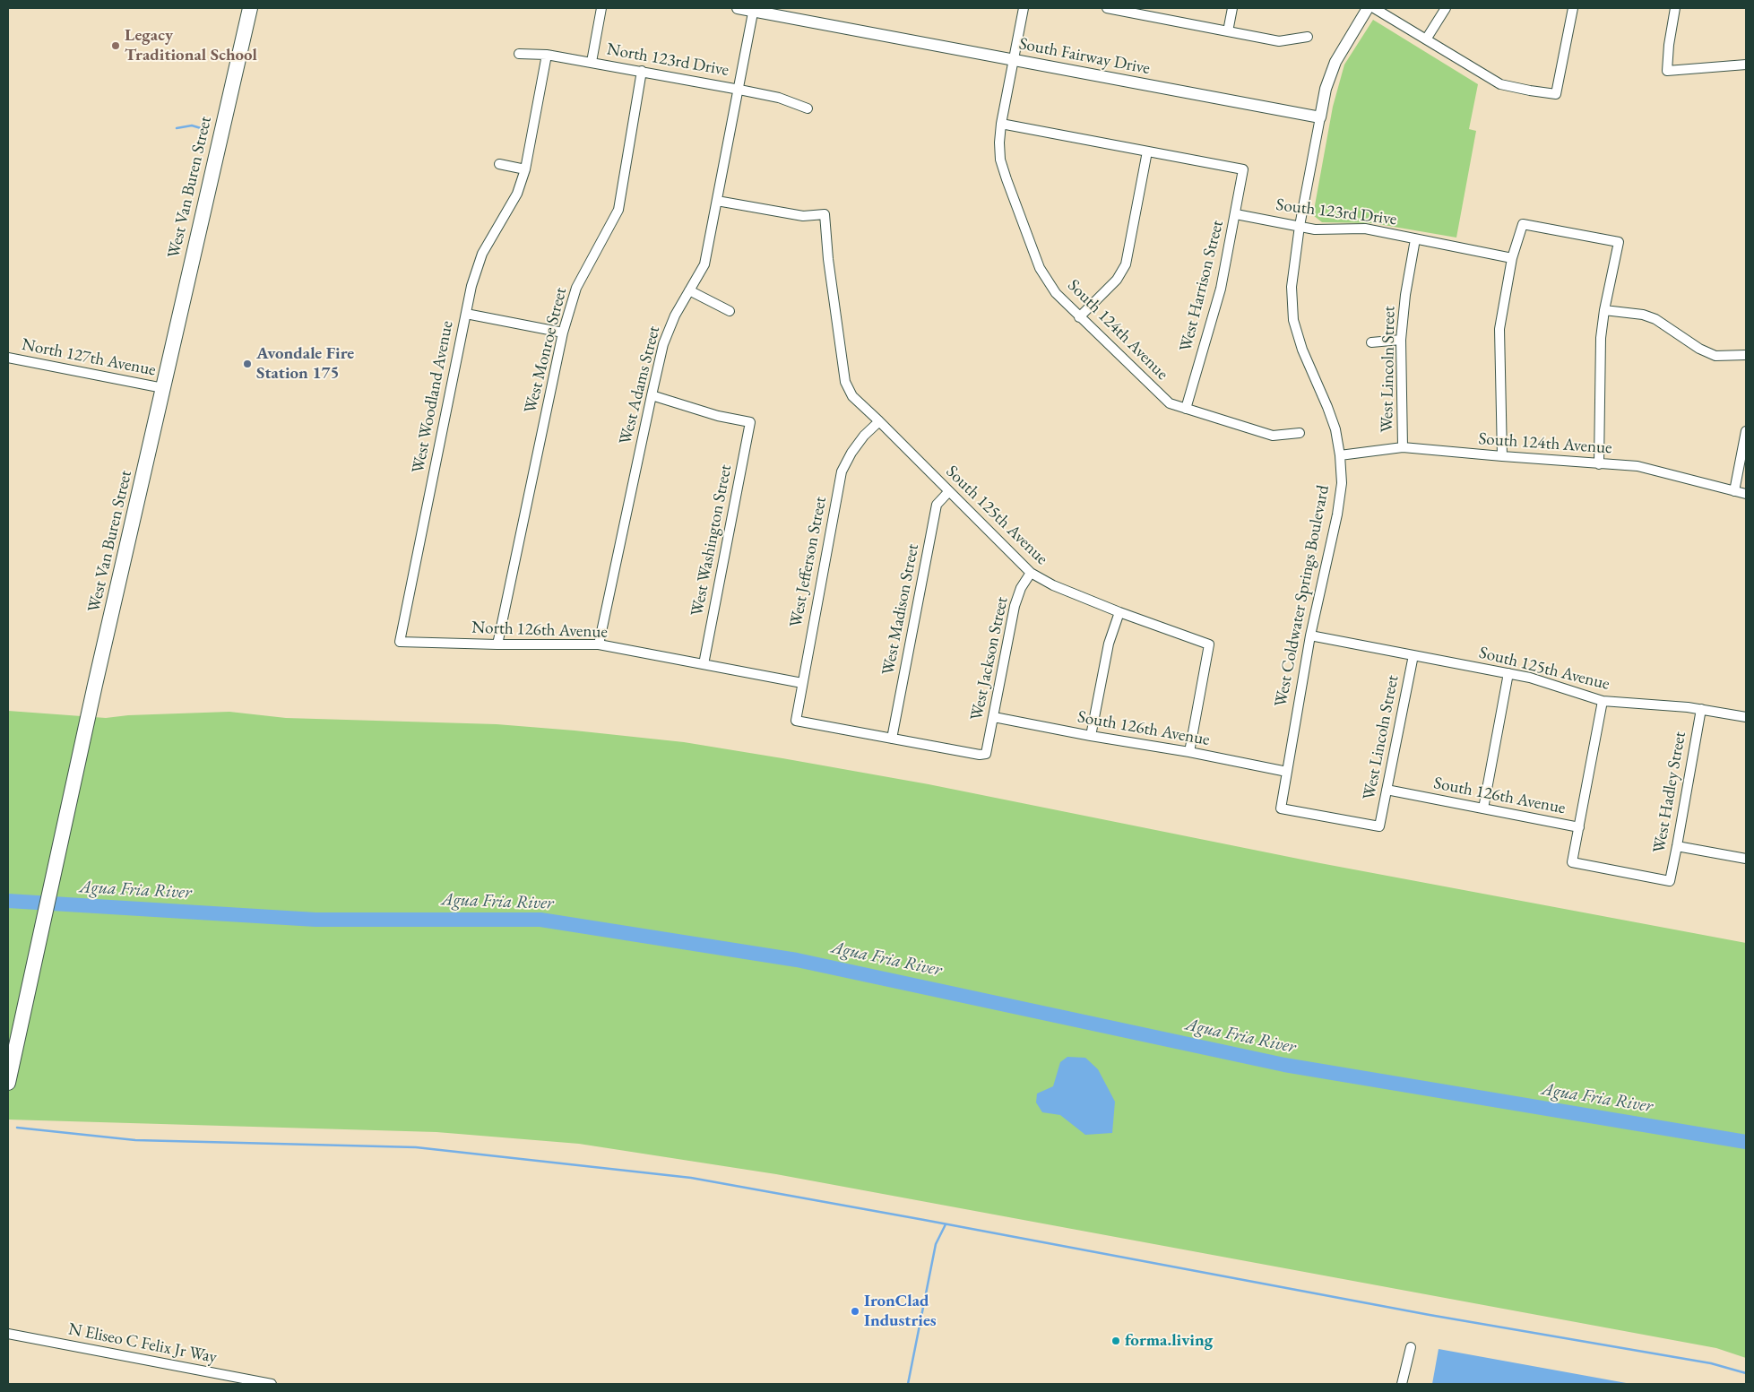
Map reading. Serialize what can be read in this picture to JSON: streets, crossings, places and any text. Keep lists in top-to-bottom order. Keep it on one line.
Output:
{"streets":{"main road":["West Van Buren Street"],"street":["South Fairway Drive","North 123rd Drive","South 123rd Drive","West Harrison Street","South 124th Avenue","West Monroe Street","North 127th Avenue","West Lincoln Street","West Adams Street","West Woodland Avenue","South 125th Avenue","West Washington Street","West Jefferson Street","West Coldwater Springs Boulevard","West Madison Street","North 126th Avenue","West Jackson Street","South 126th Avenue","West Hadley Street","N Eliseo C Felix Jr Way"]},"crossings":[["South Fairway Drive","West Adams Street"],["South Fairway Drive","West Coldwater Springs Boulevard"],["North 123rd Drive","West Monroe Street"],["North 123rd Drive","West Adams Street"],["North 123rd Drive","West Woodland Avenue"],["West Van Buren Street","North 127th Avenue"],["South 123rd Drive","West Harrison Street"],["South 123rd Drive","West Lincoln Street"],["South 123rd Drive","West Coldwater Springs Boulevard"],["West Harrison Street","South 124th Avenue"],["South 124th Avenue","West Lincoln Street"],["South 124th Avenue","West Coldwater Springs Boulevard"],["West Monroe Street","North 126th Avenue"],["West Lincoln Street","South 125th Avenue"],["West Lincoln Street","West Coldwater Springs Boulevard"],["West Lincoln Street","South 126th Avenue"],["West Adams Street","South 125th Avenue"],["West Adams Street","West Washington Street"],["West Adams Street","North 126th Avenue"],["West Woodland Avenue","North 126th Avenue"],["South 125th Avenue","West Jefferson Street"],["South 125th Avenue","West Coldwater Springs Boulevard"],["South 125th Avenue","West Madison Street"],["South 125th Avenue","West Jackson Street"],["South 125th Avenue","South 126th Avenue"],["South 125th Avenue","West Hadley Street"],["West Washington Street","North 126th Avenue"],["West Jefferson Street","West Madison Street"],["West Jefferson Street","West Jackson Street"],["West Coldwater Springs Boulevard","South 126th Avenue"],["West Madison Street","West Jackson Street"],["West Jackson Street","South 126th Avenue"],["South 126th Avenue","West Hadley Street"]],"water":["Agua Fria River"],"places":["Legacy Traditional School","Avondale Fire Station 175","IronClad Industries","forma.living"]}
